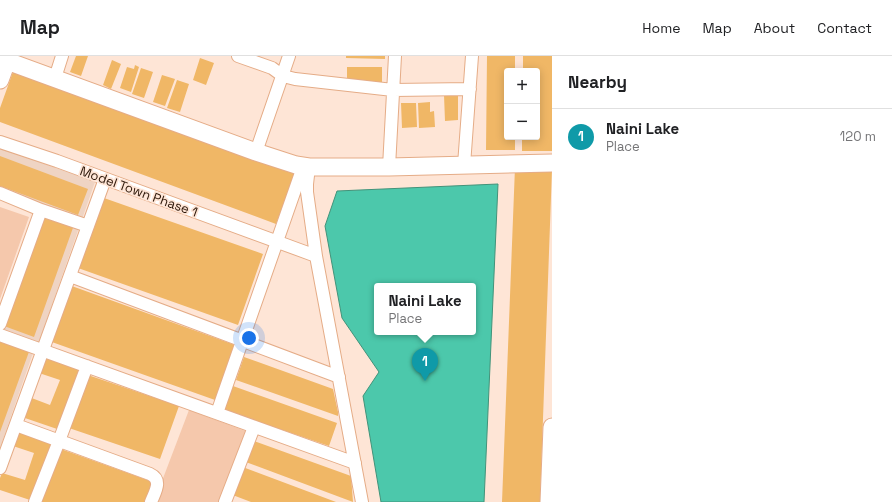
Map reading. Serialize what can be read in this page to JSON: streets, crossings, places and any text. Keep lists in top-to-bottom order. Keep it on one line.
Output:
{"streets":{"street":["Model Town Phase 1"]},"page":{"header":"Map","nav":["Home","Map","About","Contact"],"heading":"Nearby","map_buttons":["+","−"],"list":[{"mark":"1","name":"Naini Lake","note":"Place","value":"120 m"}],"popup":["Naini Lake","Place"],"pins":"1"}}
